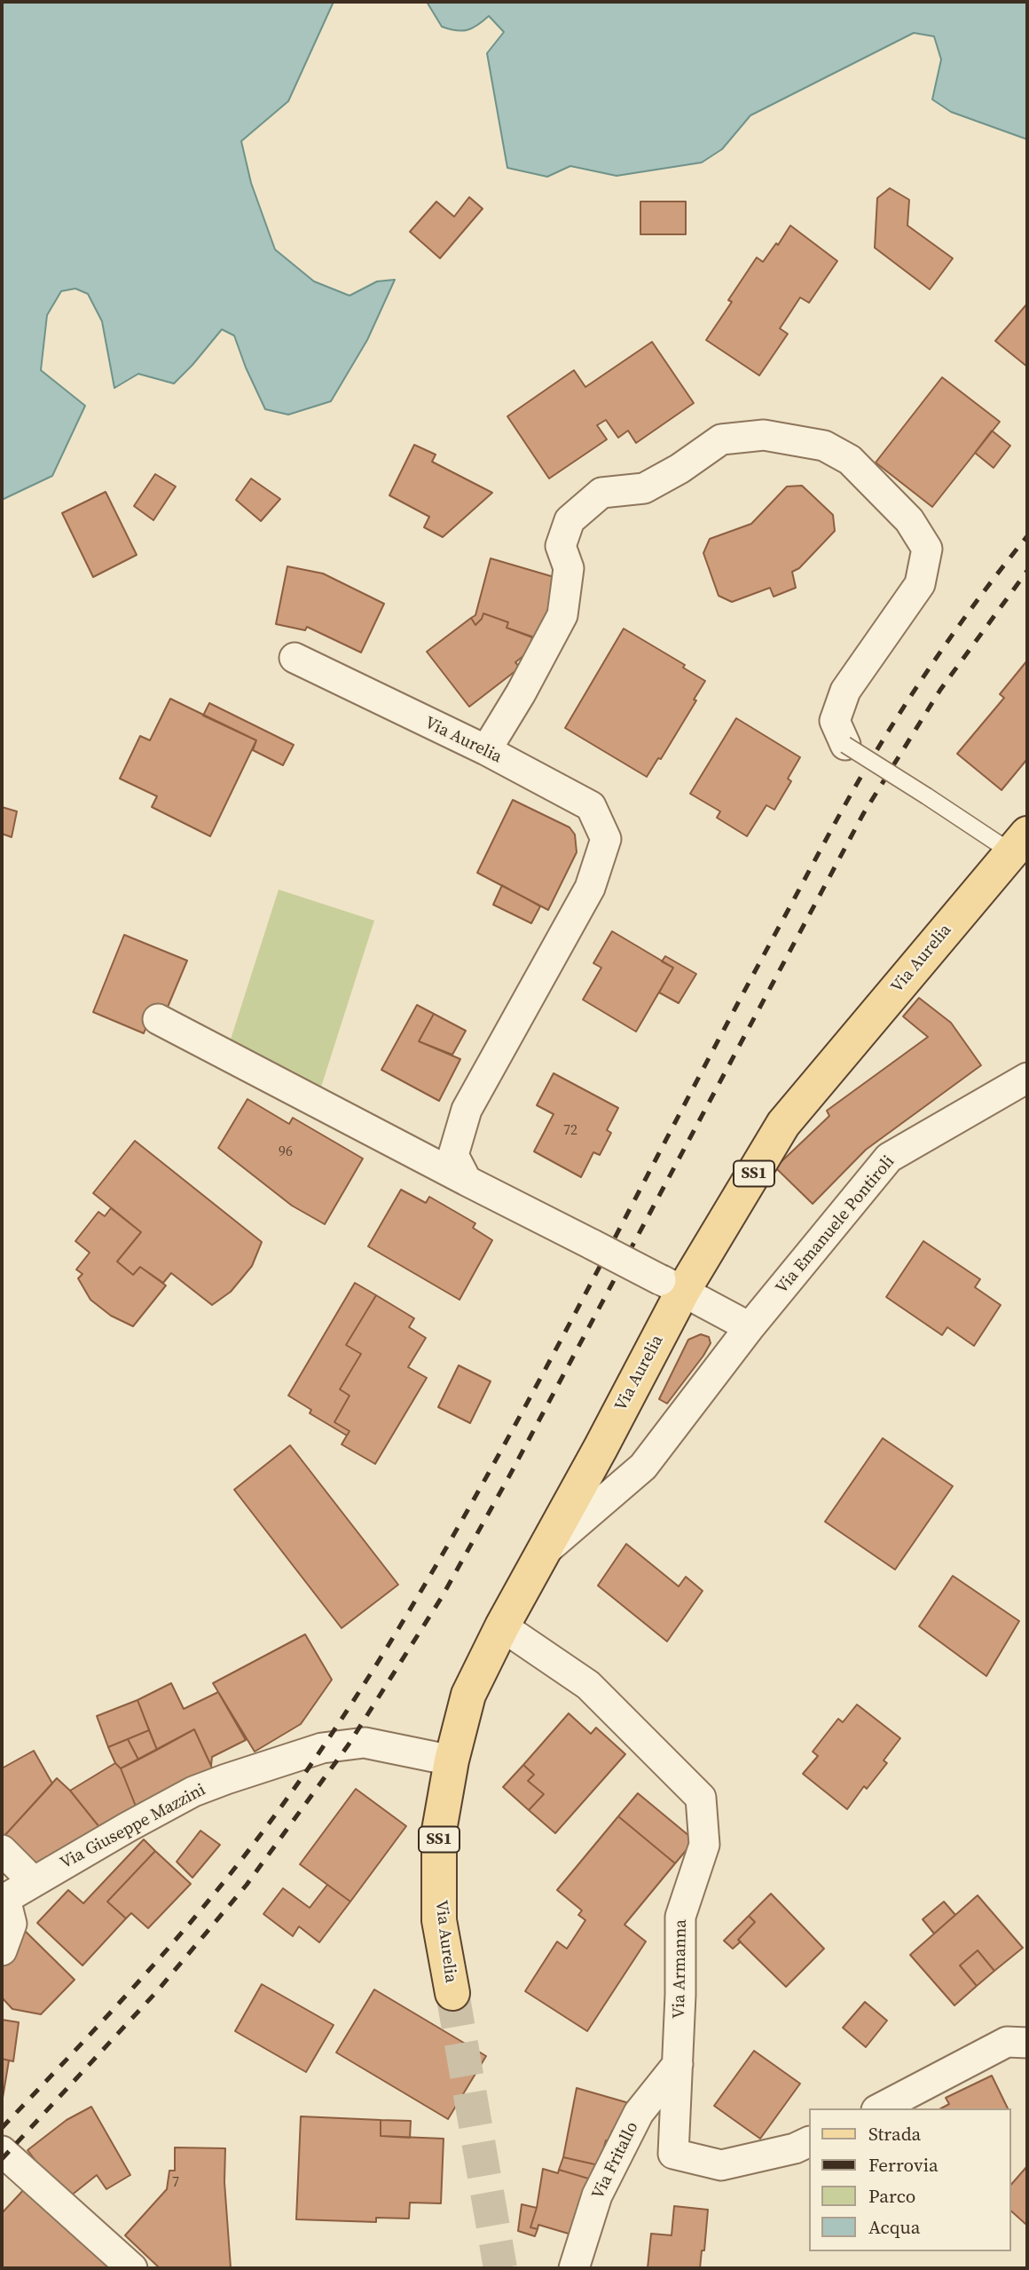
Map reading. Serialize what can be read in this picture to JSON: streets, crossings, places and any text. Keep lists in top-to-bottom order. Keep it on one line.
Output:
{"streets":{"main road":["Via Aurelia","SS1"],"street":["Via Emanuele Pontiroli","Via Giuseppe Mazzini","Via Armanna","Via Fritallo"]},"crossings":[["Via Aurelia","Via Emanuele Pontiroli"],["Via Aurelia","Via Giuseppe Mazzini"],["Via Aurelia","Via Armanna"],["Via Armanna","Via Fritallo"]],"house_numbers":["72","96","7"],"legend":["Strada","Ferrovia","Parco","Acqua"]}
